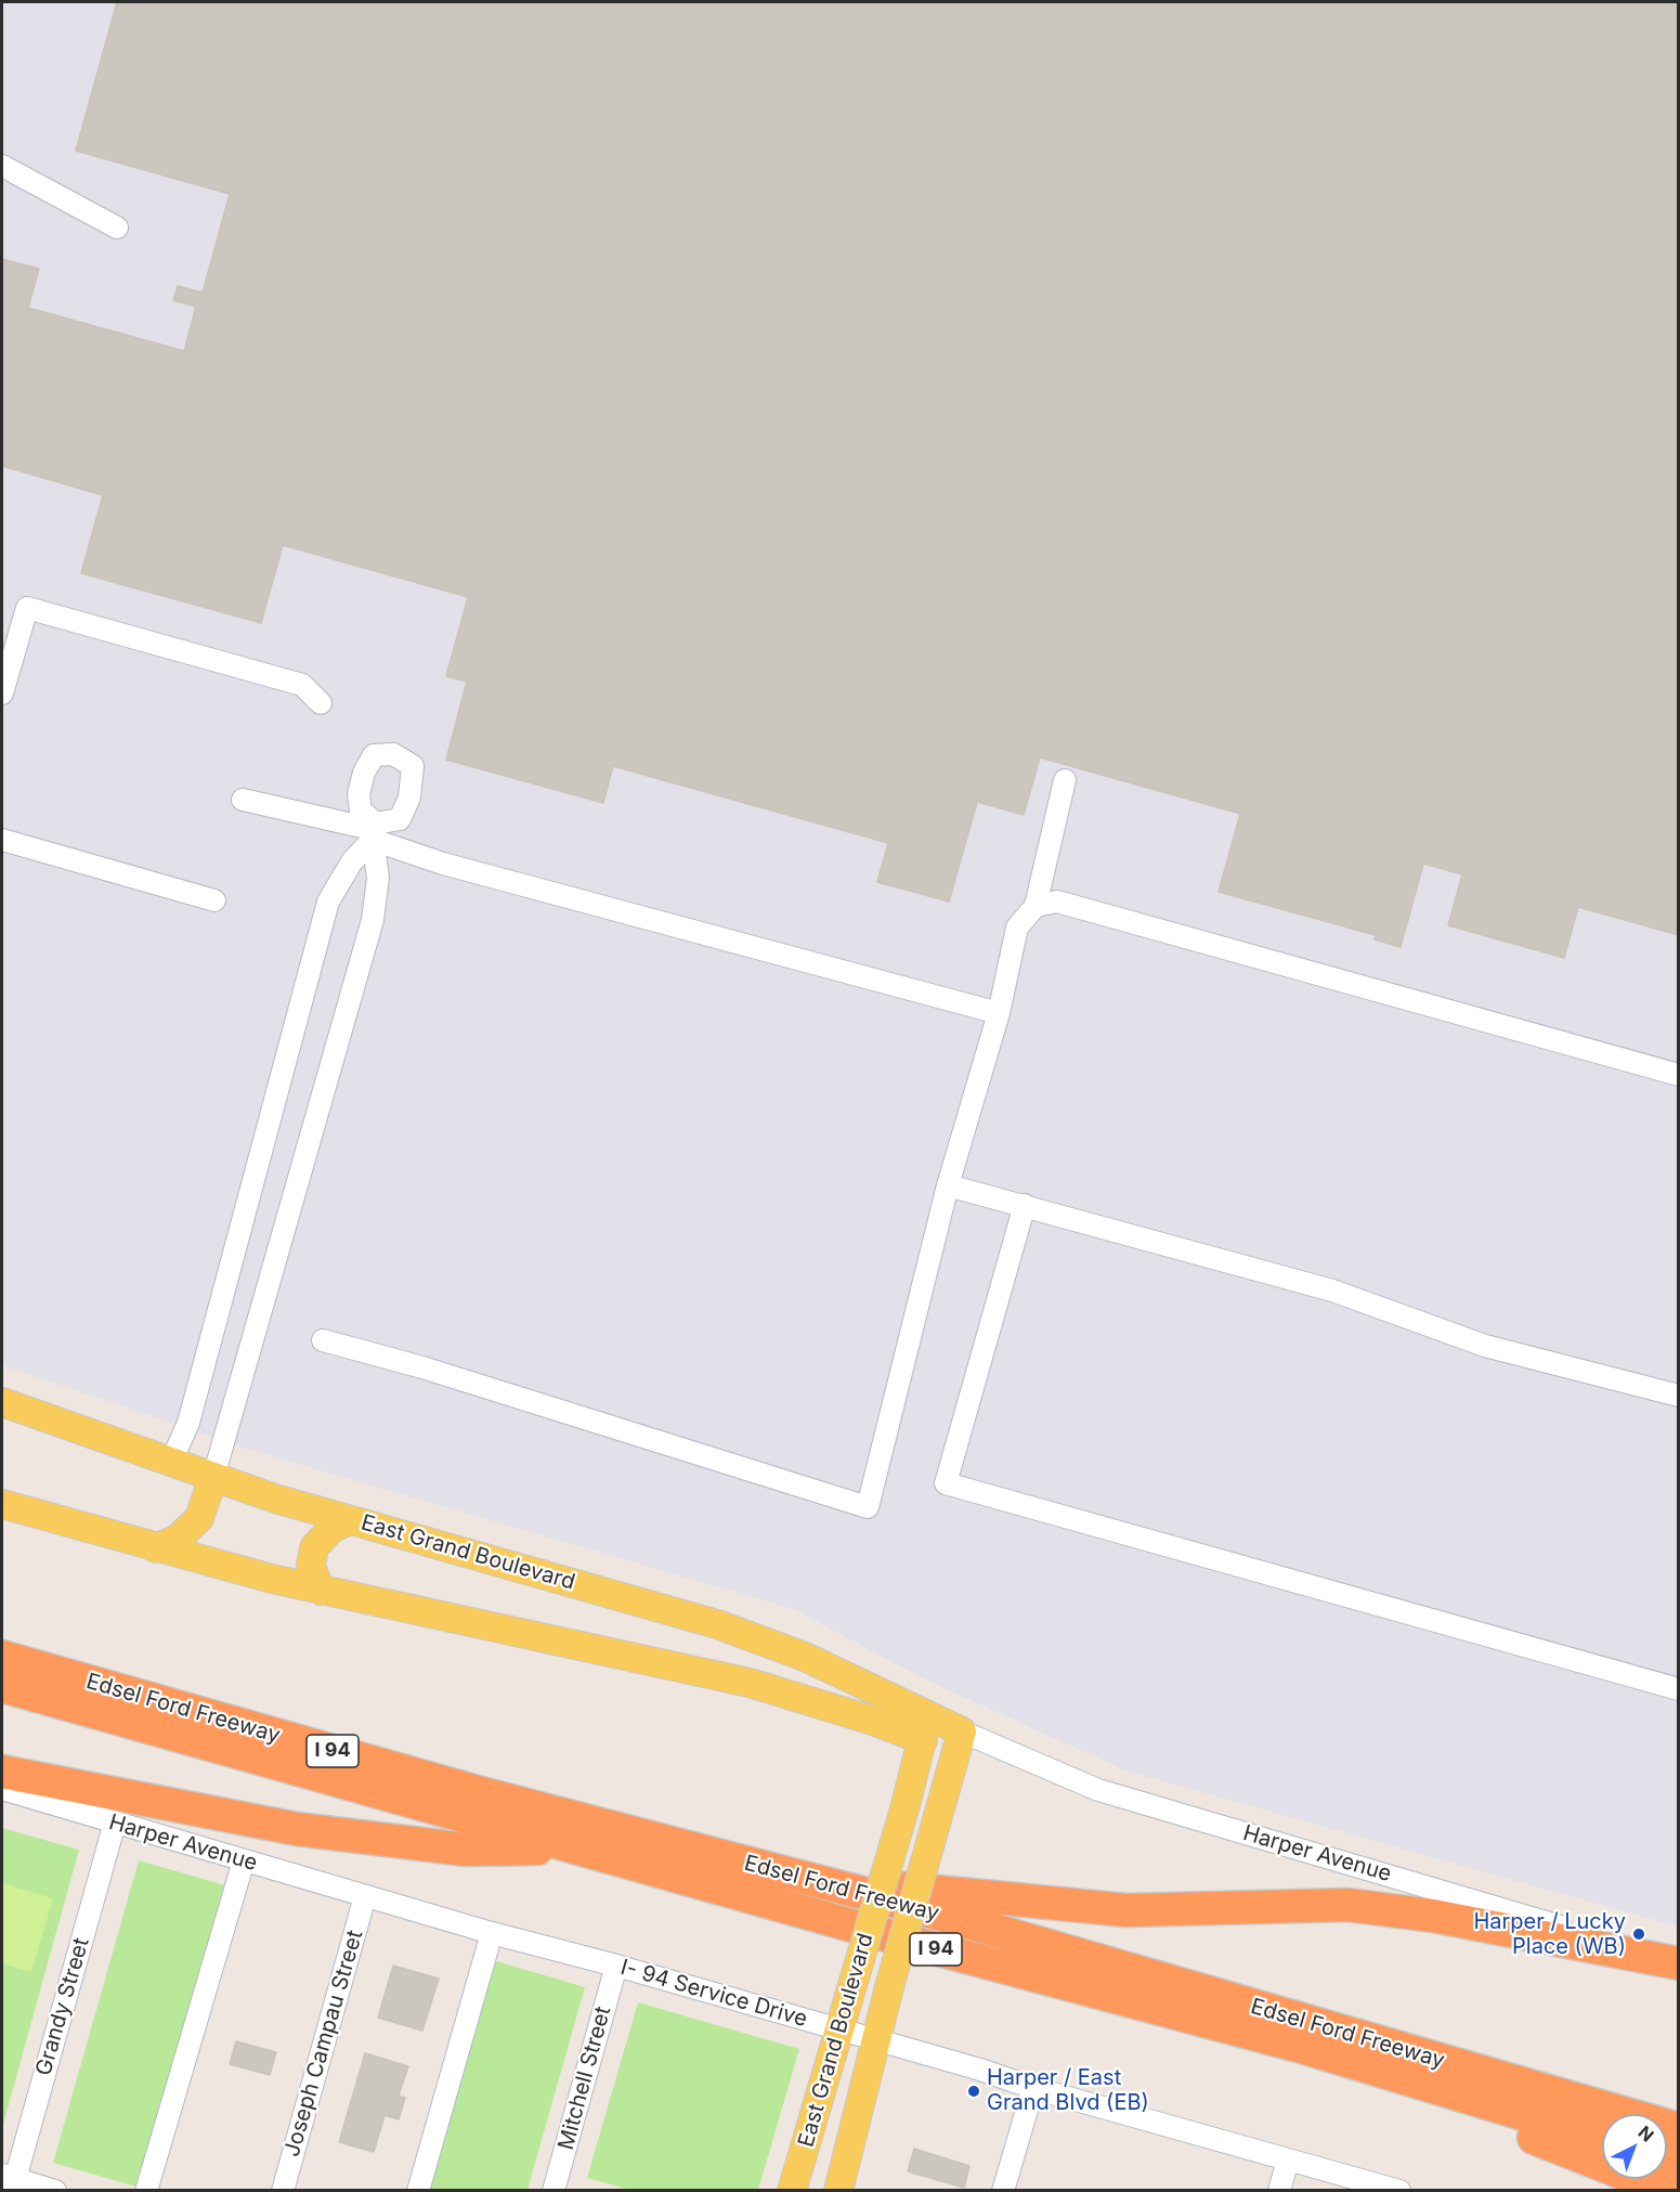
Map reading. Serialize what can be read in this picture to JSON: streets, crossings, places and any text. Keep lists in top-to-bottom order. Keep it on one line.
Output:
{"streets":{"highway":["Edsel Ford Freeway","I 94"],"main road":["East Grand Boulevard"],"street":["Harper Avenue","I- 94 Service Drive","Grandy Street","Joseph Campau Street","Mitchell Street"]},"crossings":[["East Grand Boulevard","Harper Avenue"],["East Grand Boulevard","I- 94 Service Drive"],["Harper Avenue","I- 94 Service Drive"],["Harper Avenue","Grandy Street"],["Harper Avenue","Joseph Campau Street"],["I- 94 Service Drive","Joseph Campau Street"],["I- 94 Service Drive","Mitchell Street"]],"places":["Harper / Lucky Place (WB)","Harper / East Grand Blvd (EB)"],"north":"top right"}
